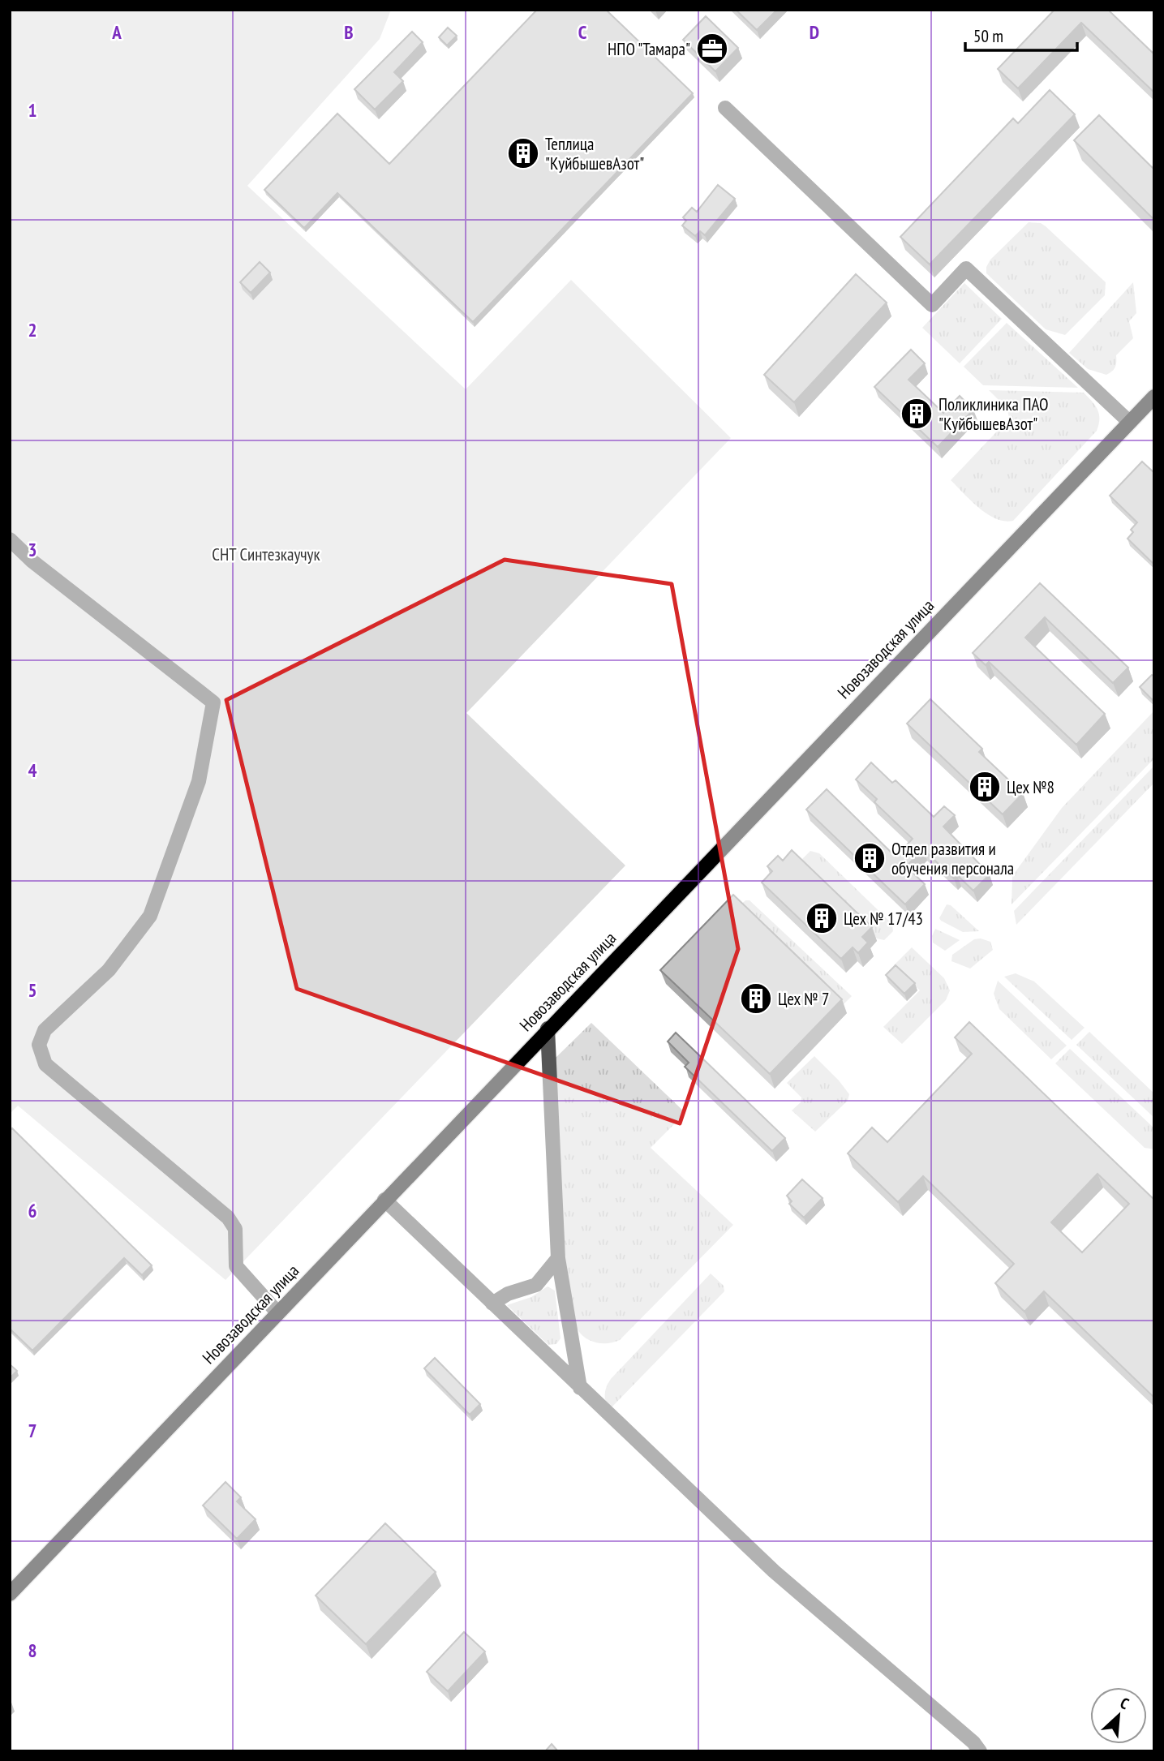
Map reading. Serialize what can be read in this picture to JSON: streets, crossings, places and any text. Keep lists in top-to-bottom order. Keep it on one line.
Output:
{"streets":{"main road":["Новозаводская улица"]},"parks":["СНТ Синтезкаучук"],"places":{"office":["НПО \"Тамара\""],"building":["Теплица \"КуйбышевАзот\"","Поликлиника ПАО \"КуйбышевАзот\"","Цех №8","Отдел развития и обучения персонала","Цех № 17/43","Цех № 7"]},"scale_bar":"50 m","north":"top right","grid":{"columns":["A","B","C","D"],"rows":["1","2","3","4","5","6","7","8"]}}
